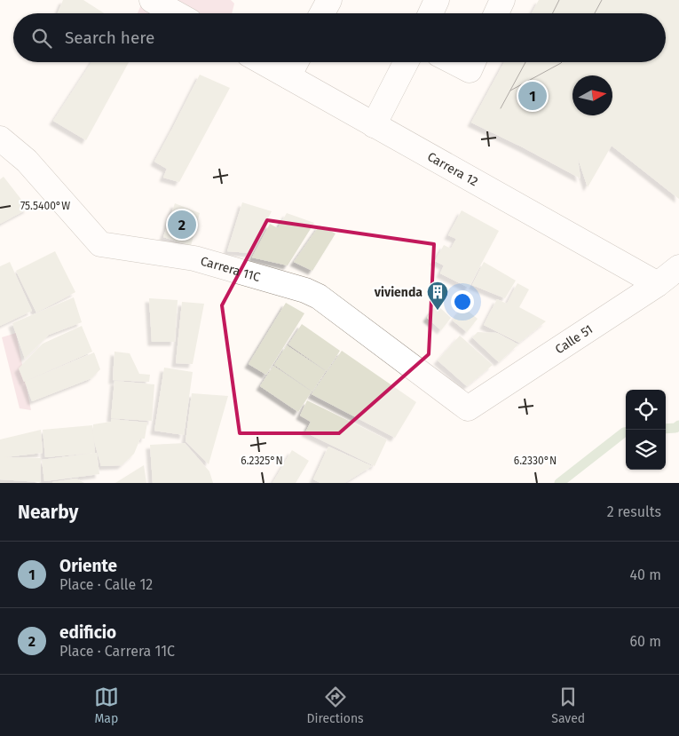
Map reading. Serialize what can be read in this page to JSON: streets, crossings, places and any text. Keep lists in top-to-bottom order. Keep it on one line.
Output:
{"streets":{"street":["Carrera 12","Carrera 11C","Calle 51"]},"crossings":[["Carrera 12","Calle 51"],["Carrera 11C","Calle 51"]],"places":{"building":["vivienda"]},"north":"right","page":{"search":"Search here","pins":["1","2"],"heading":["Nearby","2 results"],"list":[{"mark":"1","name":"Oriente","note":"Place · Calle 12","value":"40 m"},{"mark":"2","name":"edificio","note":"Place · Carrera 11C","value":"60 m"}],"nav":["Map","Directions","Saved"]},"coordinates":["75.5400°W","6.2325°N","6.2330°N"]}
